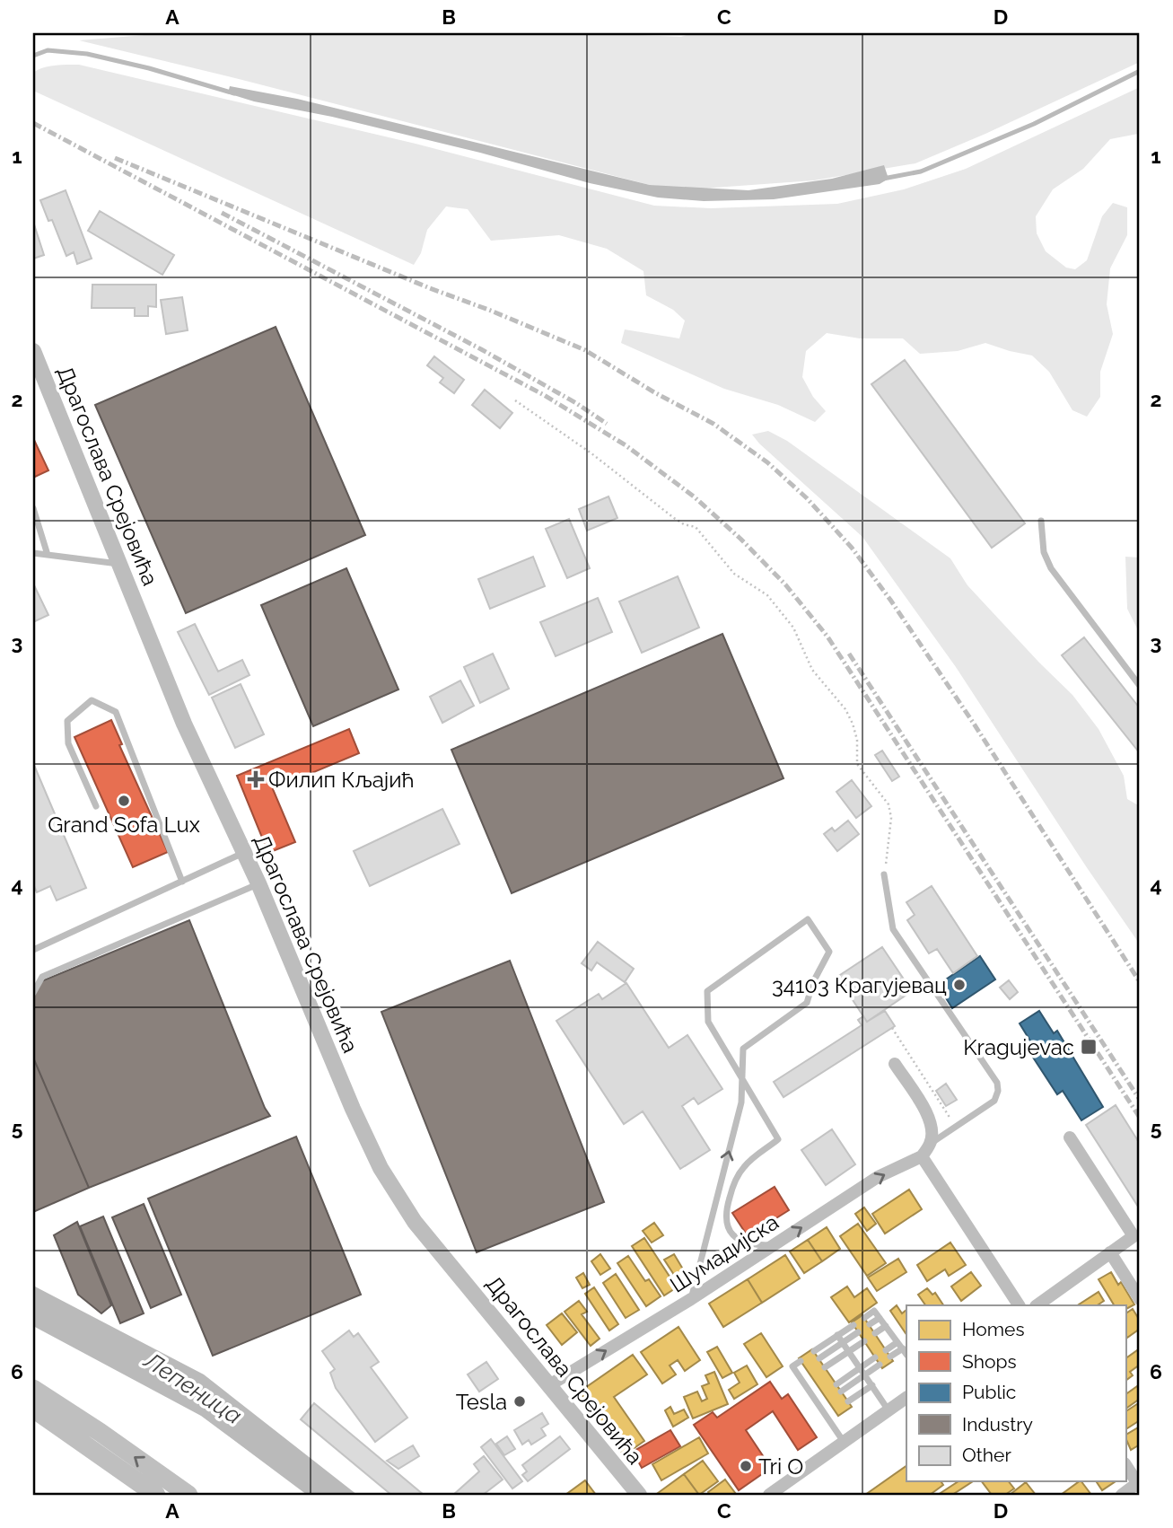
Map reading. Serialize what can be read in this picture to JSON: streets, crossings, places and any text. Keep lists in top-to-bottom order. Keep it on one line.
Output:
{"streets":{"street":["Драгослава Срејовића","Шумадијска"]},"crossings":[["Драгослава Срејовића","Шумадијска"]],"one_way":["Шумадијска"],"water":["Лепеница"],"places":{"health":["Филип Кљајић"],"other":["Grand Sofa Lux","34103 Крагујевац","Tesla","Tri O"],"transit":["Kragujevac"]},"legend":["Homes","Shops","Public","Industry","Other"],"grid":{"columns":["A","B","C","D"],"rows":["1","2","3","4","5","6"]}}
